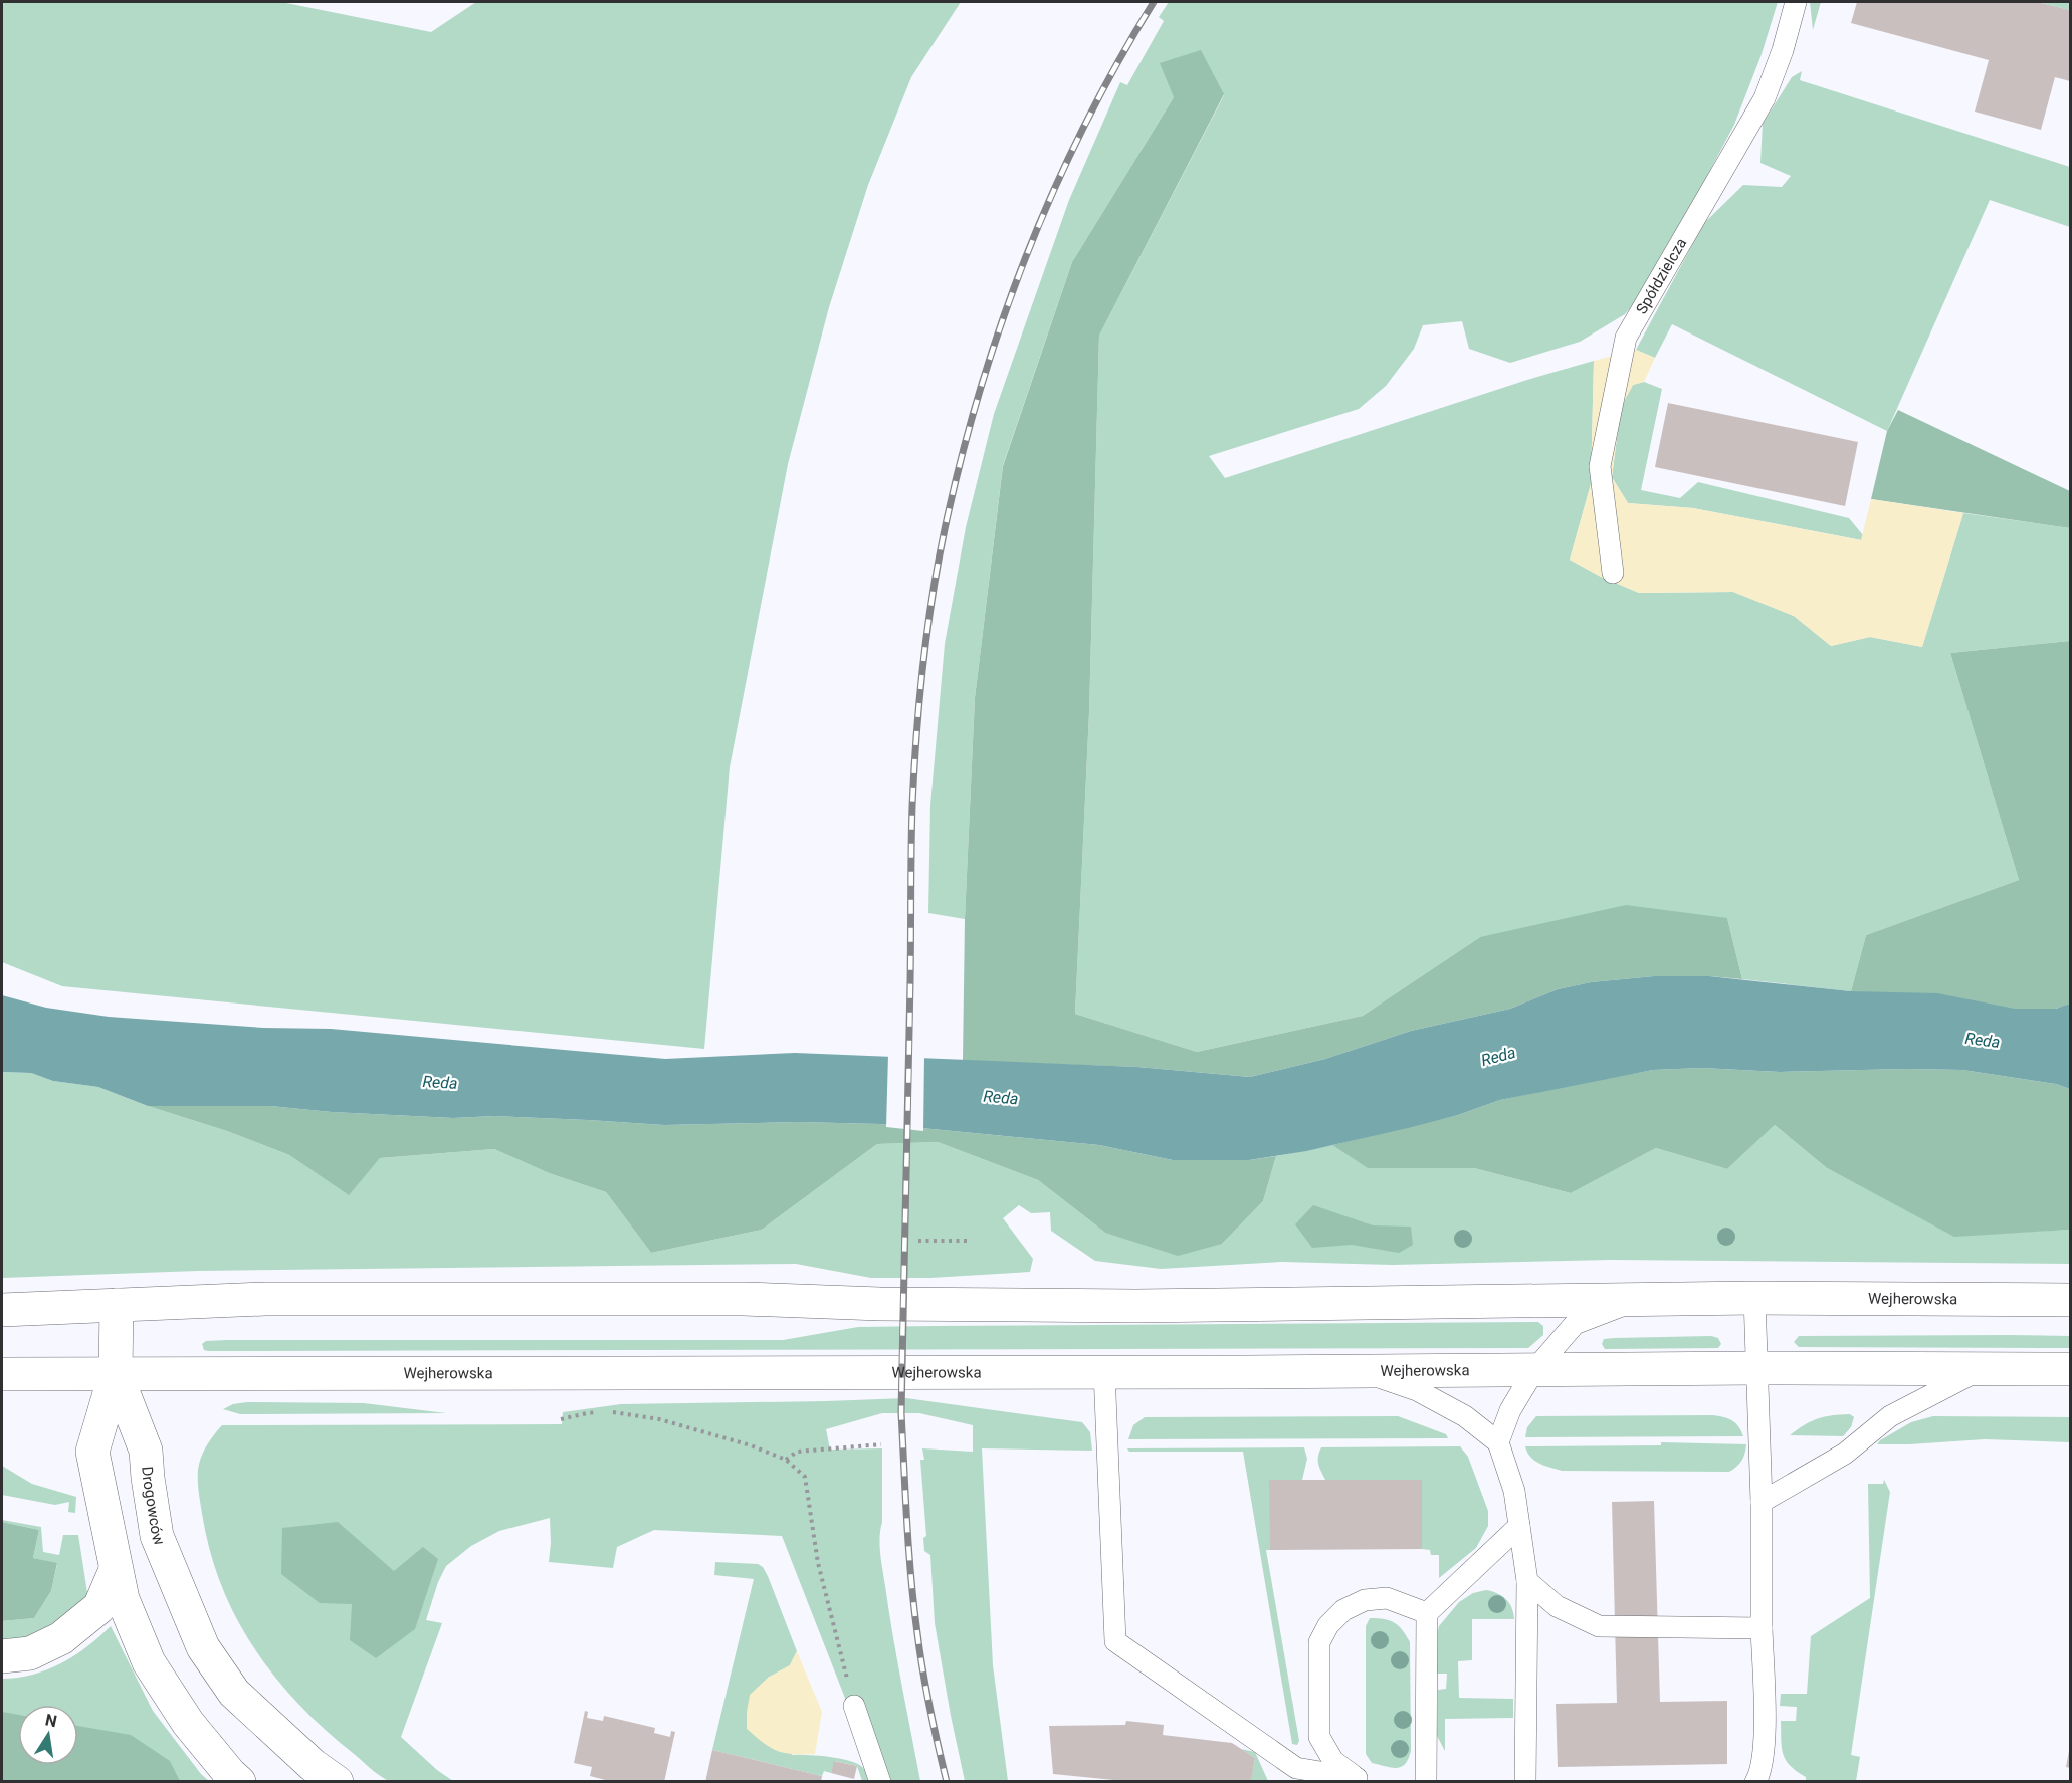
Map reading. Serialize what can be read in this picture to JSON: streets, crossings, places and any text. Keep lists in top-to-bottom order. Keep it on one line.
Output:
{"streets":{"main road":["Wejherowska","Drogowców"],"lane":["Spółdzielcza"]},"crossings":[["Wejherowska","Drogowców"]],"water":["Reda"],"north":"top"}
